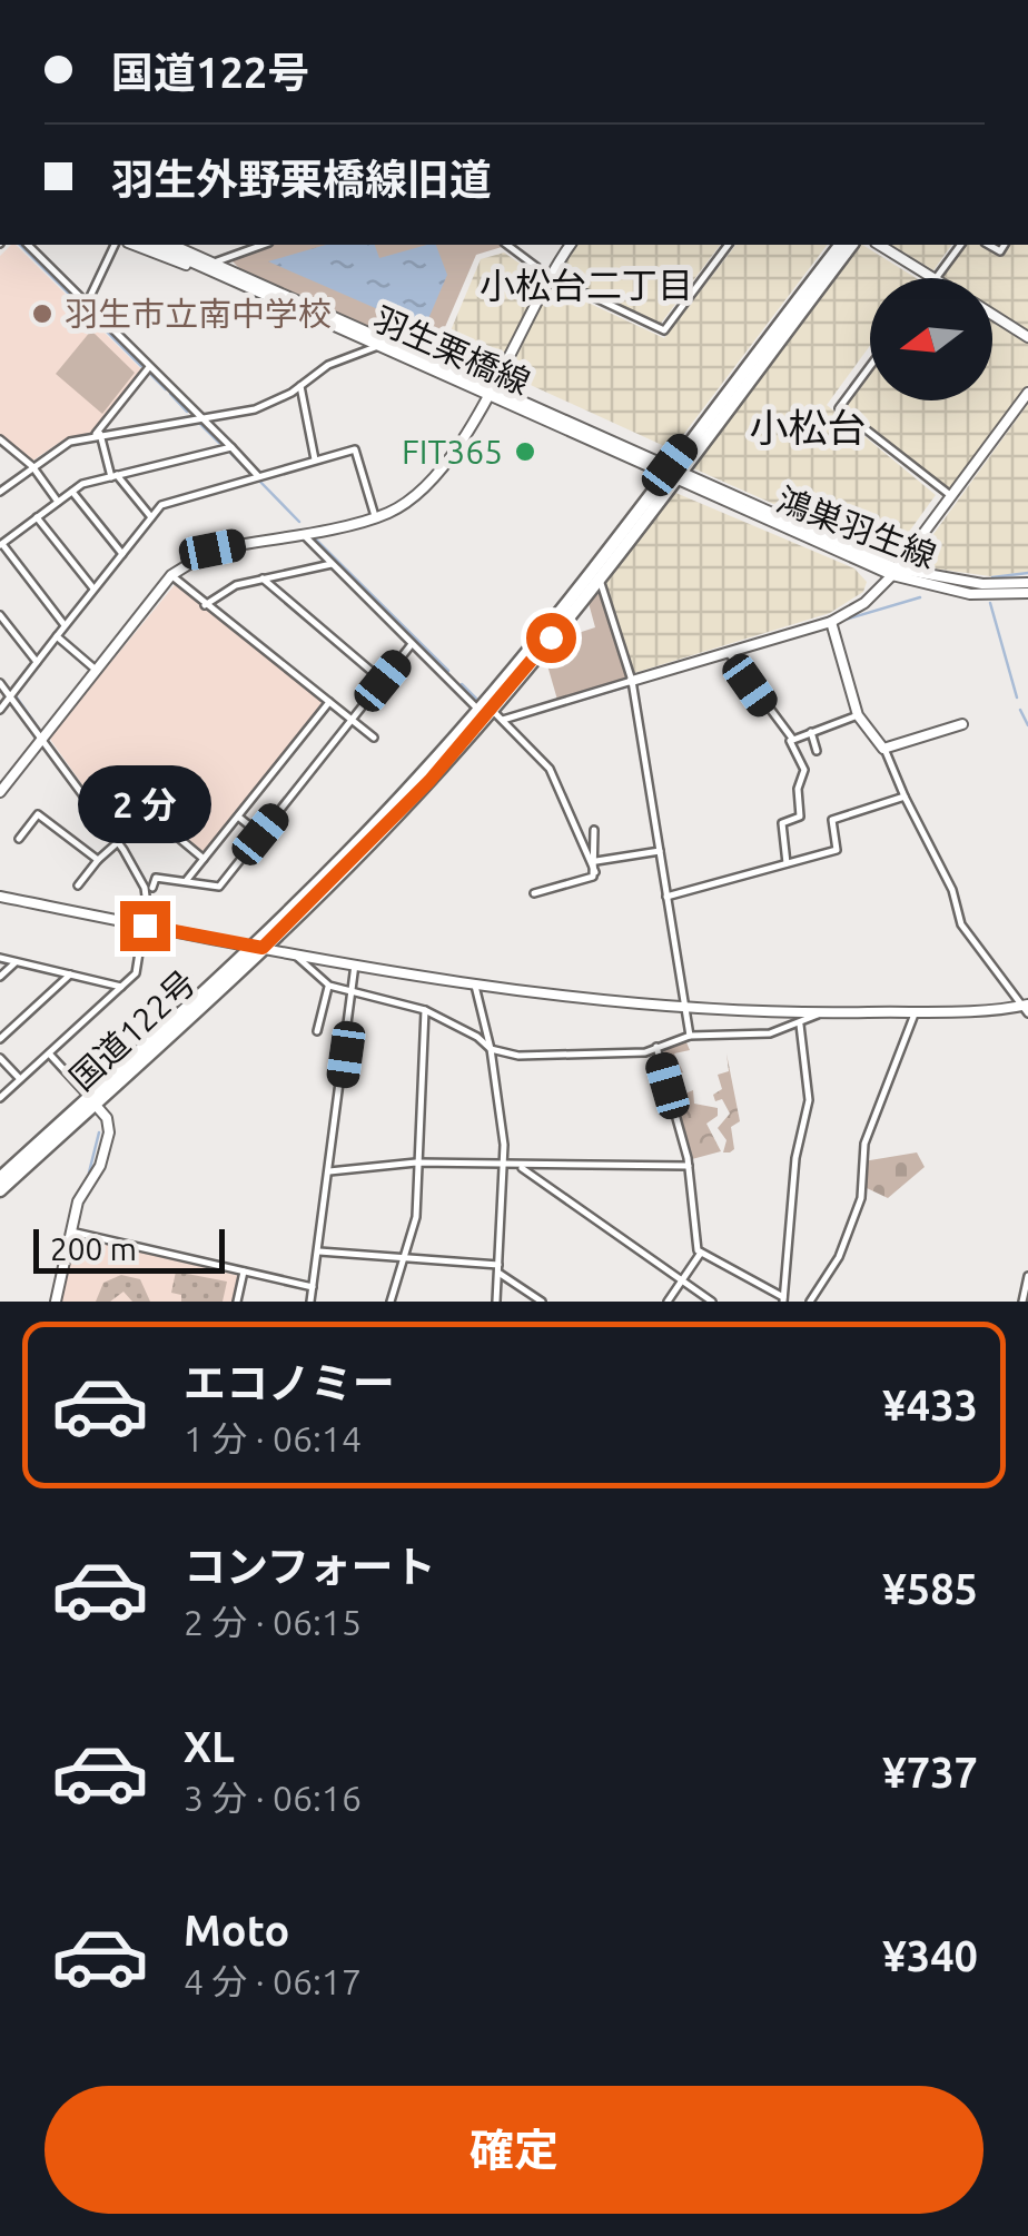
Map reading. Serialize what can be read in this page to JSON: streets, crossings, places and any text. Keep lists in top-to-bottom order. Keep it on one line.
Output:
{"streets":{"highway":["国道122号"],"street":["羽生栗橋線","鴻巣羽生線"]},"crossings":[["羽生栗橋線","鴻巣羽生線"],["羽生栗橋線","国道122号"],["鴻巣羽生線","国道122号"]],"districts":["小松台二丁目","小松台"],"places":["羽生市立南中学校","FIT365"],"scale_bar":"200 m","north":"left","page":{"banner":["国道122号","羽生外野栗橋線旧道"],"bubble":"2 分","scale":"200 m","list":[{"name":"エコノミー","note":"1 分 · 06:14","value":"¥433"},{"name":"コンフォート","note":"2 分 · 06:15","value":"¥585"},{"name":"XL","note":"3 分 · 06:16","value":"¥737"},{"name":"Moto","note":"4 分 · 06:17","value":"¥340"}],"buttons":"確定"}}
